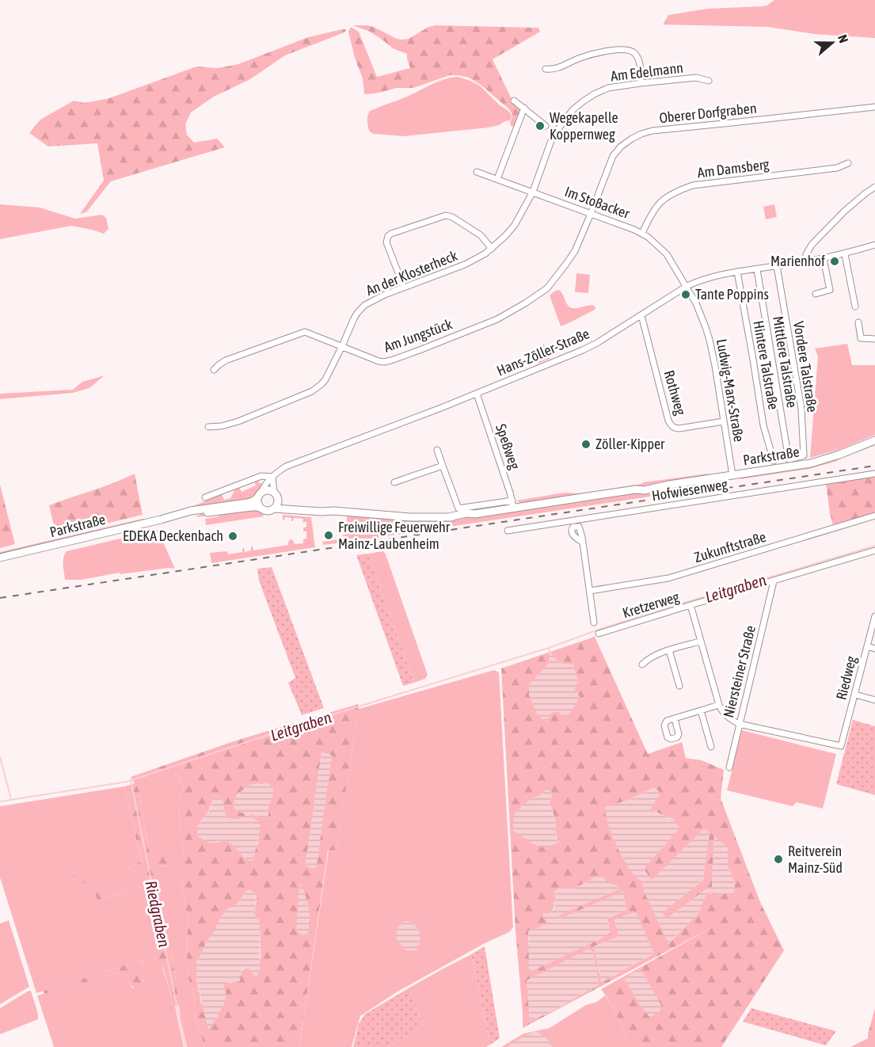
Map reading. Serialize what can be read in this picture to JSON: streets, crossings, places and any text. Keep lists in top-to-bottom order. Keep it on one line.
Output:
{"streets":{"main road":["Parkstraße"],"street":["Am Edelmann","Oberer Dorfgraben","Am Damsberg","Im Stoßacker","An der Klosterheck","Am Jungstück","Hans-Zöller-Straße","Mittlere Talstraße","Hintere Talstraße","Vordere Talstraße","Ludwig-Marx-Straße","Rothweg","Speßweg","Hofwiesenweg","Zukunftstraße","Kretzerweg","Niersteiner Straße","Riedweg"]},"crossings":[["Am Edelmann","Im Stoßacker"],["Am Edelmann","An der Klosterheck"],["Oberer Dorfgraben","Im Stoßacker"],["Oberer Dorfgraben","Am Jungstück"],["Am Damsberg","Im Stoßacker"],["Im Stoßacker","An der Klosterheck"],["Im Stoßacker","Am Jungstück"],["Im Stoßacker","Hans-Zöller-Straße"],["Im Stoßacker","Ludwig-Marx-Straße"],["An der Klosterheck","Am Jungstück"],["Hans-Zöller-Straße","Mittlere Talstraße"],["Hans-Zöller-Straße","Hintere Talstraße"],["Hans-Zöller-Straße","Vordere Talstraße"],["Hans-Zöller-Straße","Ludwig-Marx-Straße"],["Hans-Zöller-Straße","Rothweg"],["Hans-Zöller-Straße","Speßweg"],["Hans-Zöller-Straße","Parkstraße"],["Mittlere Talstraße","Vordere Talstraße"],["Ludwig-Marx-Straße","Rothweg"],["Ludwig-Marx-Straße","Parkstraße"],["Speßweg","Parkstraße"],["Kretzerweg","Niersteiner Straße"],["Niersteiner Straße","Riedweg"]],"water":["Leitgraben","Riedgraben"],"places":["Wegekapelle Koppernweg","Marienhof","Tante Poppins","Zöller-Kipper","Freiwillige Feuerwehr Mainz-Laubenheim","EDEKA Deckenbach","Reitverein Mainz-Süd"],"north":"right"}
